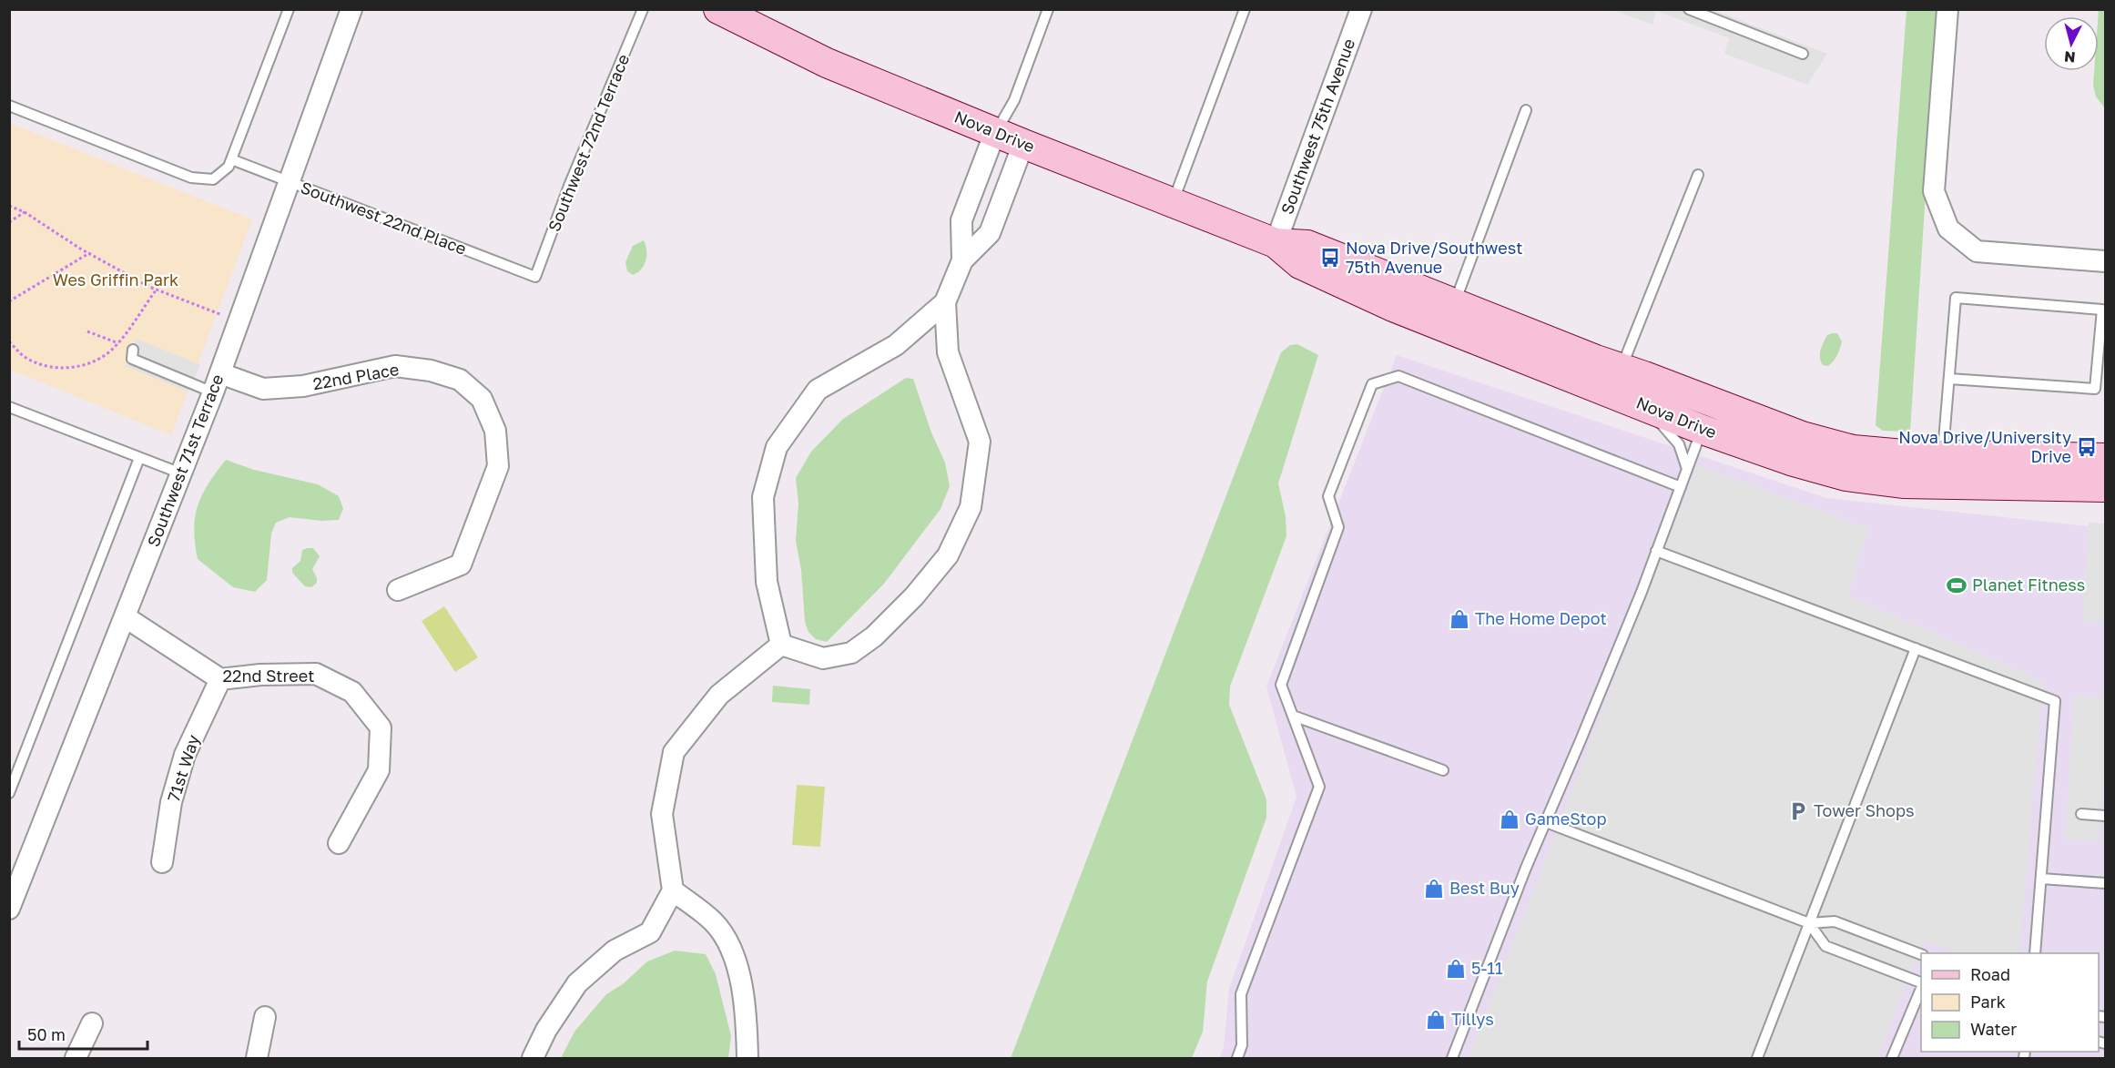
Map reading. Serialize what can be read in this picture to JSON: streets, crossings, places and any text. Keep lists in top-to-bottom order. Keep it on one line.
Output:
{"streets":{"street":["Southwest 75th Avenue","Nova Drive","22nd Place","Southwest 71st Terrace","22nd Street","71st Way"],"lane":["Southwest 72nd Terrace","Southwest 22nd Place"]},"crossings":[["Southwest 75th Avenue","Nova Drive"],["Southwest 72nd Terrace","Southwest 22nd Place"],["Southwest 22nd Place","Southwest 71st Terrace"],["22nd Place","Southwest 71st Terrace"],["Southwest 71st Terrace","22nd Street"],["22nd Street","71st Way"]],"parks":["Wes Griffin Park"],"places":{"bus stop":["Nova Drive/Southwest 75th Avenue","Nova Drive/University Drive"],"sports":["Planet Fitness"],"shop":["The Home Depot","GameStop","Best Buy","5-11","Tillys"],"parking":["Tower Shops"]},"legend":["Road","Park","Water"],"scale_bar":"50 m","north":"bottom"}
